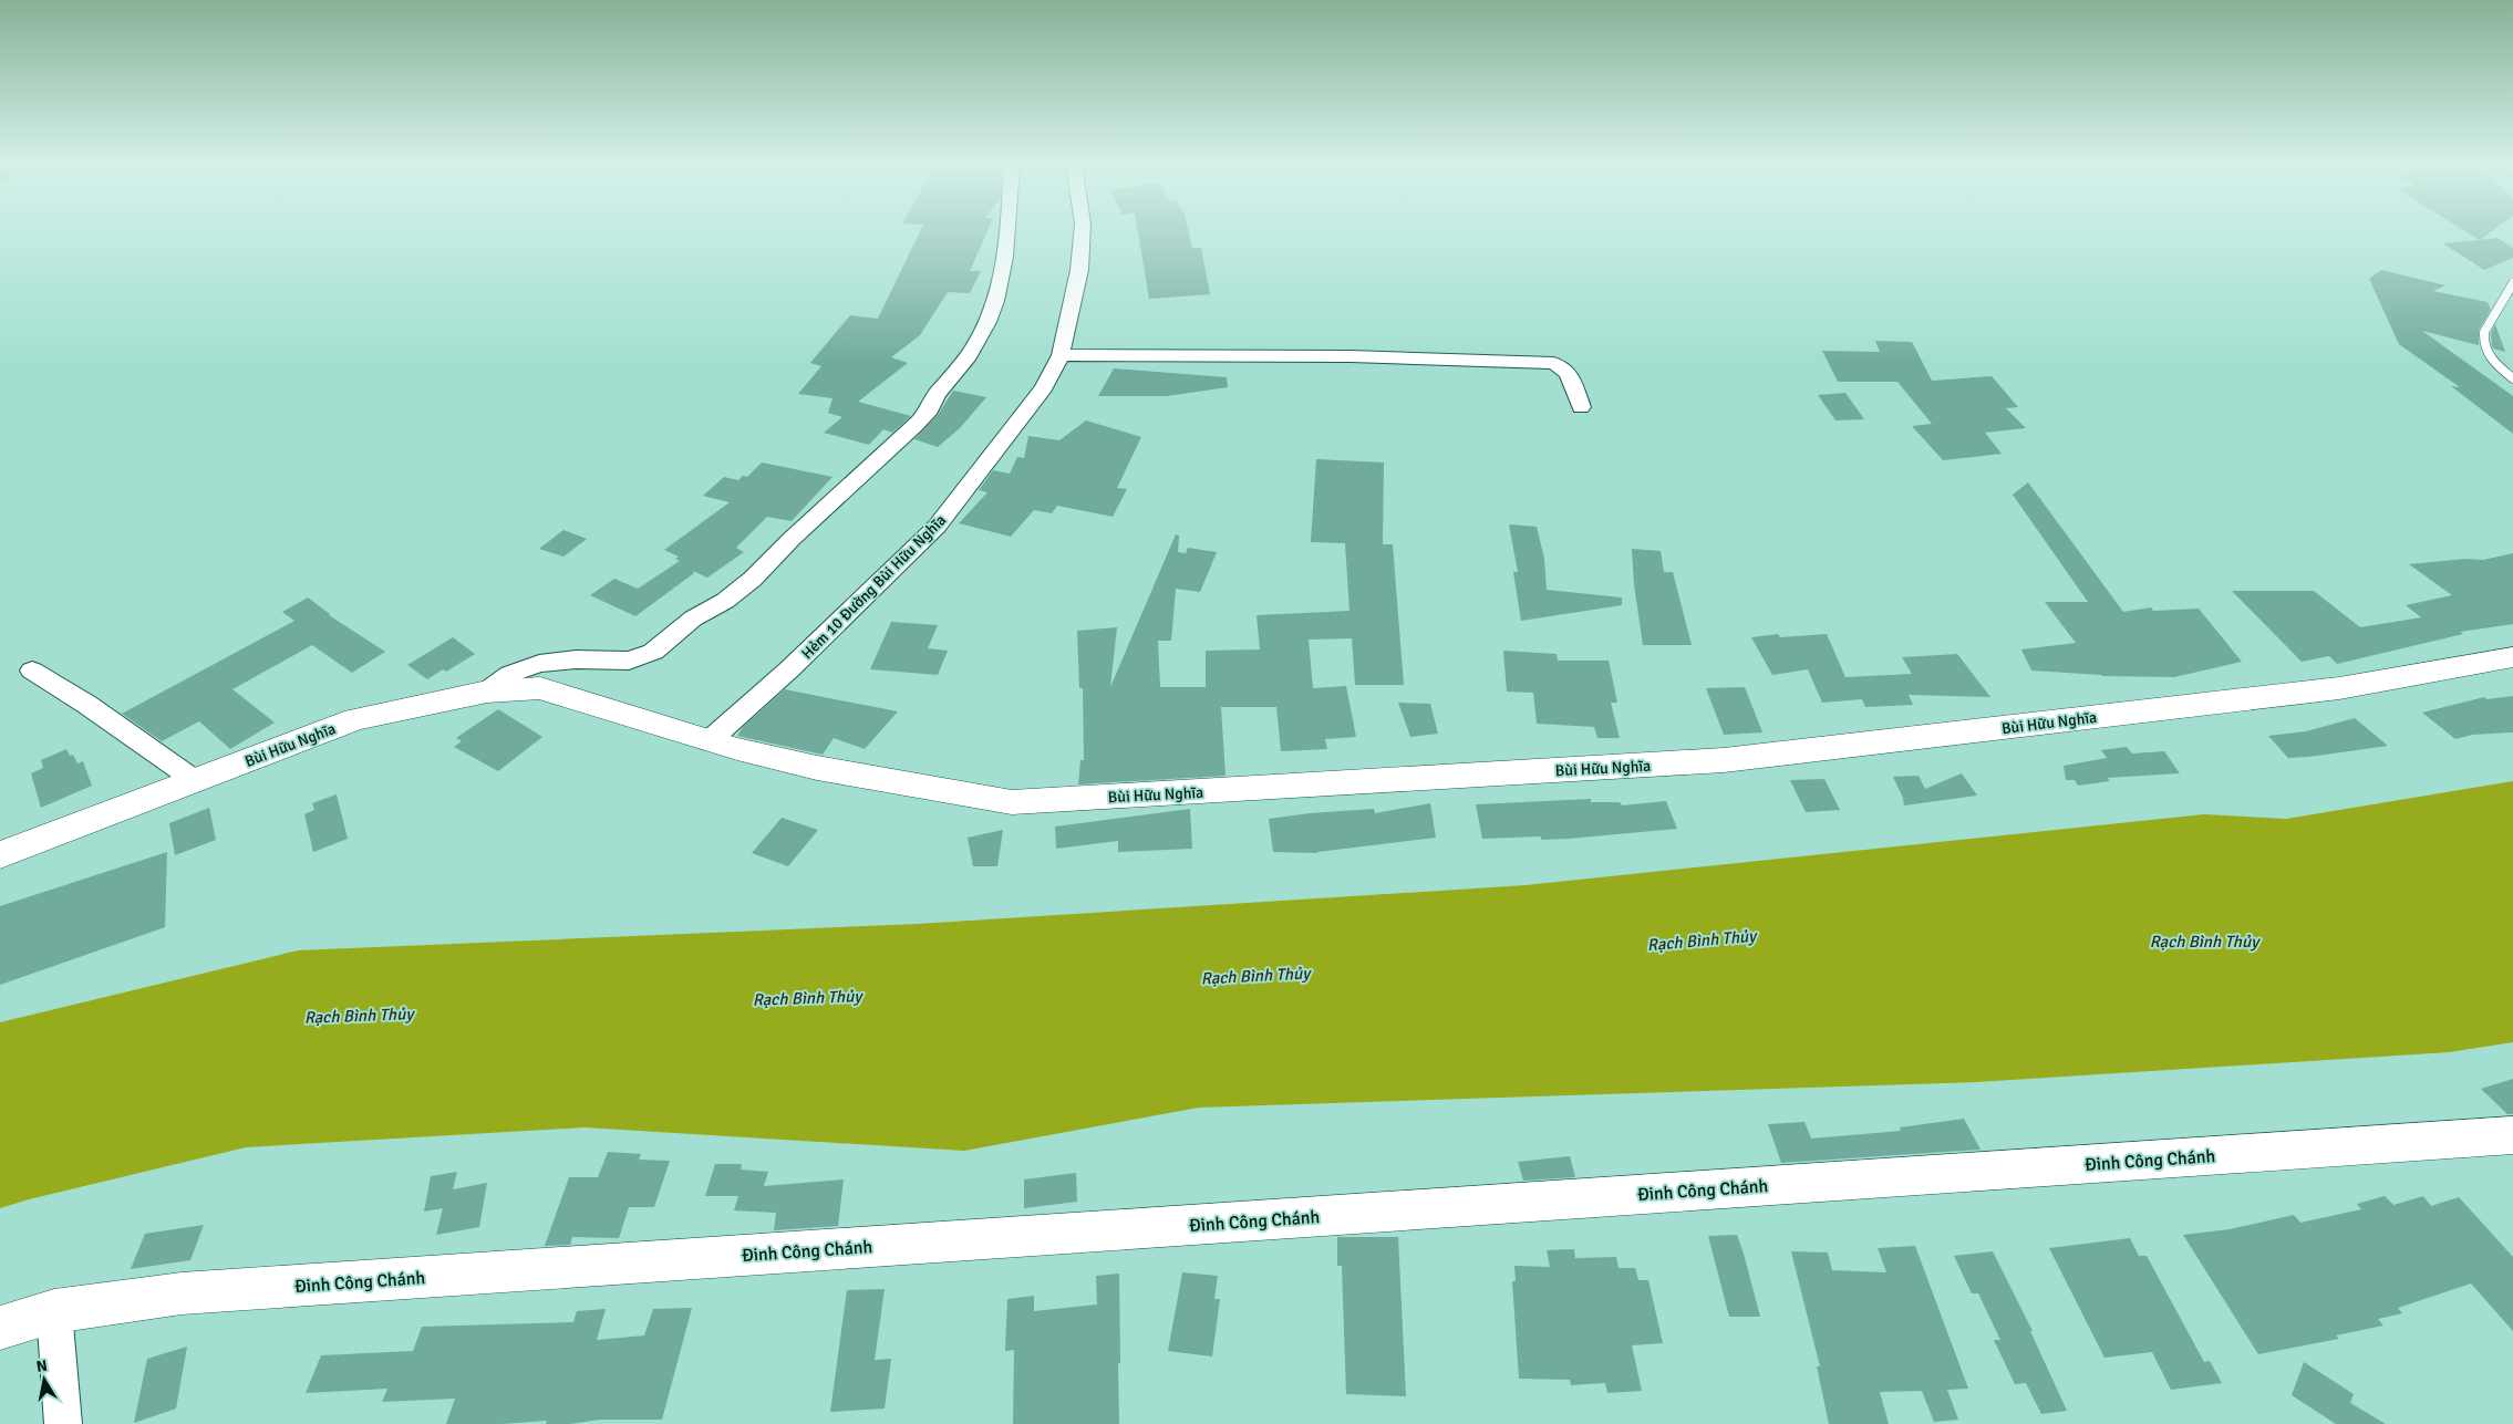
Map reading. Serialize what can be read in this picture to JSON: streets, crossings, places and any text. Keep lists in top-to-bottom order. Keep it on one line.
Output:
{"streets":{"main road":["Bùi Hữu Nghĩa","Đinh Công Chánh"],"street":["Hẻm 10 Đường Bùi Hữu Nghĩa"]},"crossings":[["Hẻm 10 Đường Bùi Hữu Nghĩa","Bùi Hữu Nghĩa"]],"water":["Rạch Bình Thủy"],"north":"top"}
